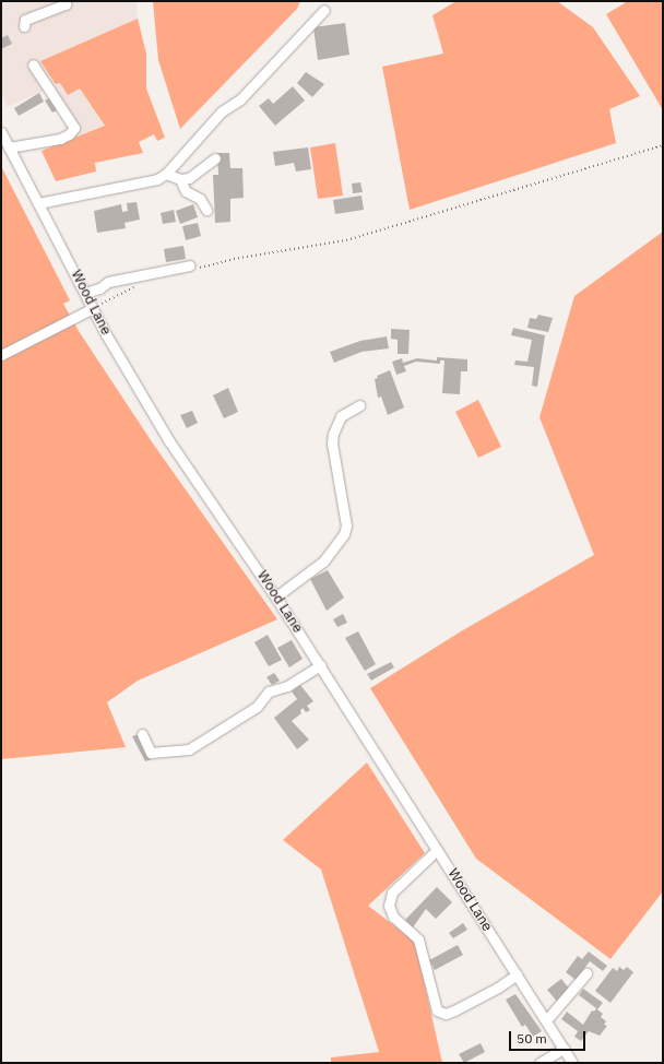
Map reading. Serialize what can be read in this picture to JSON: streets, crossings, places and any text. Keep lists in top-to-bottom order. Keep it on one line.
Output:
{"streets":{"street":["Wood Lane"]},"scale_bar":"50 m"}
